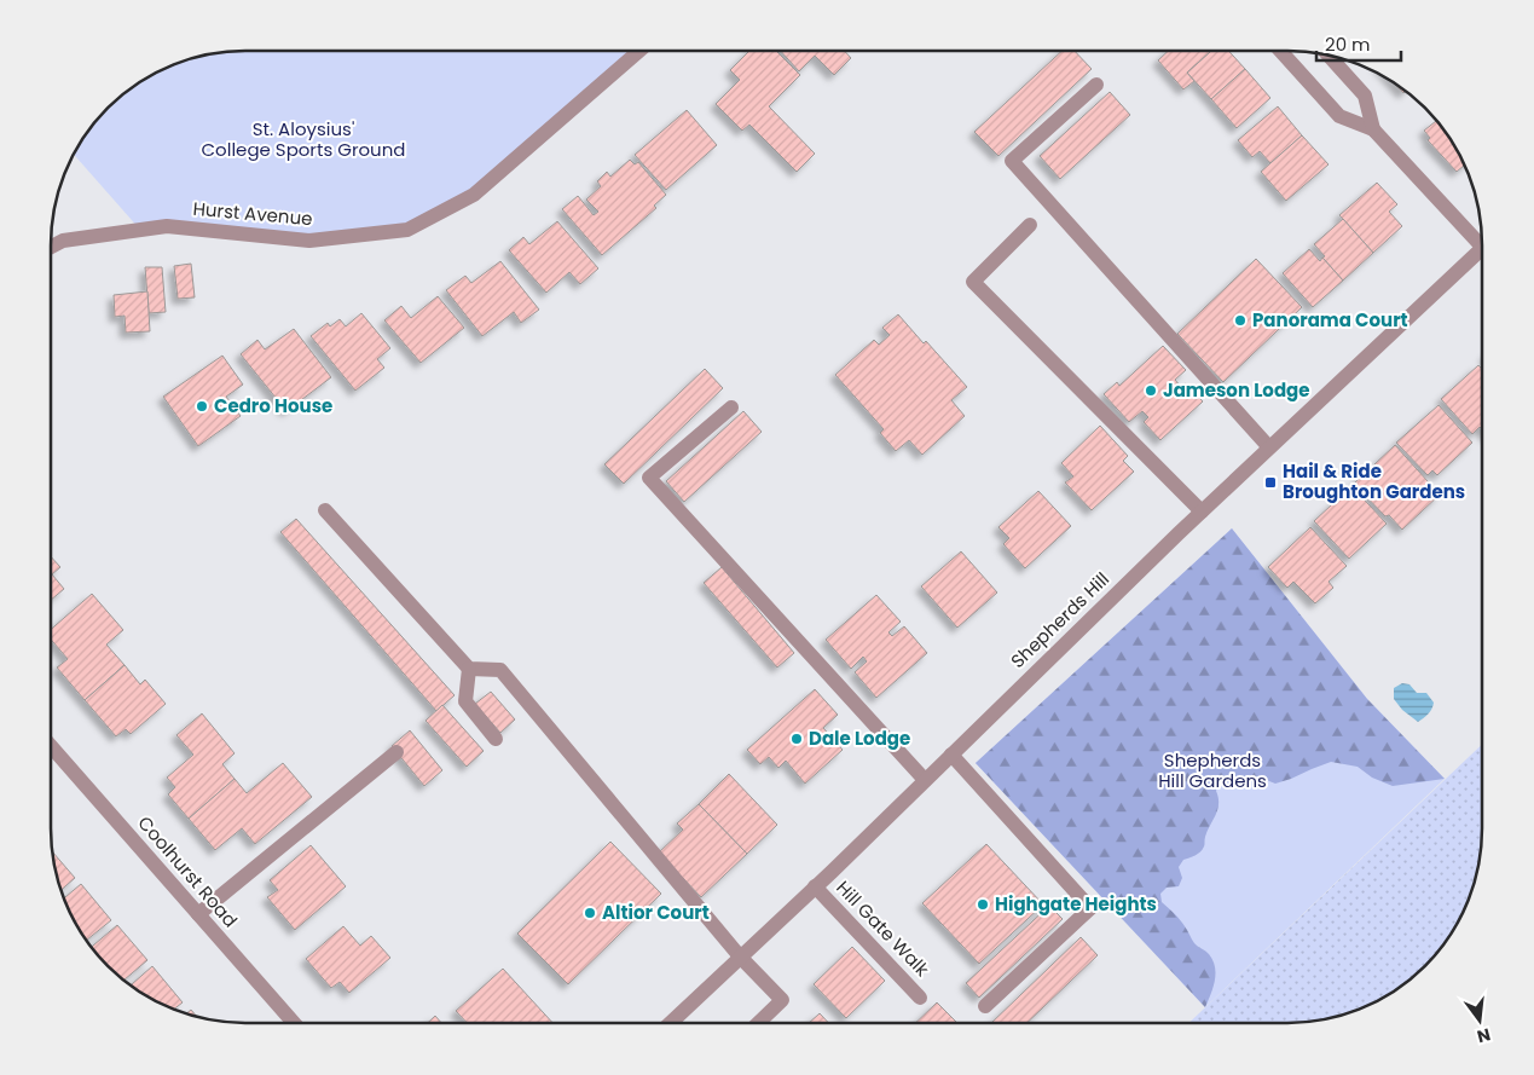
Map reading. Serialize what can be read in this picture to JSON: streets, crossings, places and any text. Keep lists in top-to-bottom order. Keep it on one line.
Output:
{"streets":{"street":["Hurst Avenue","Shepherds Hill","Coolhurst Road","Hill Gate Walk"]},"crossings":[["Shepherds Hill","Hill Gate Walk"]],"parks":["St. Aloysius' College Sports Ground","Shepherds Hill Gardens"],"places":{"other":["Panorama Court","Jameson Lodge","Cedro House","Dale Lodge","Highgate Heights","Altior Court"],"transit":["Hail & Ride Broughton Gardens"]},"scale_bar":"20 m","north":"bottom"}
